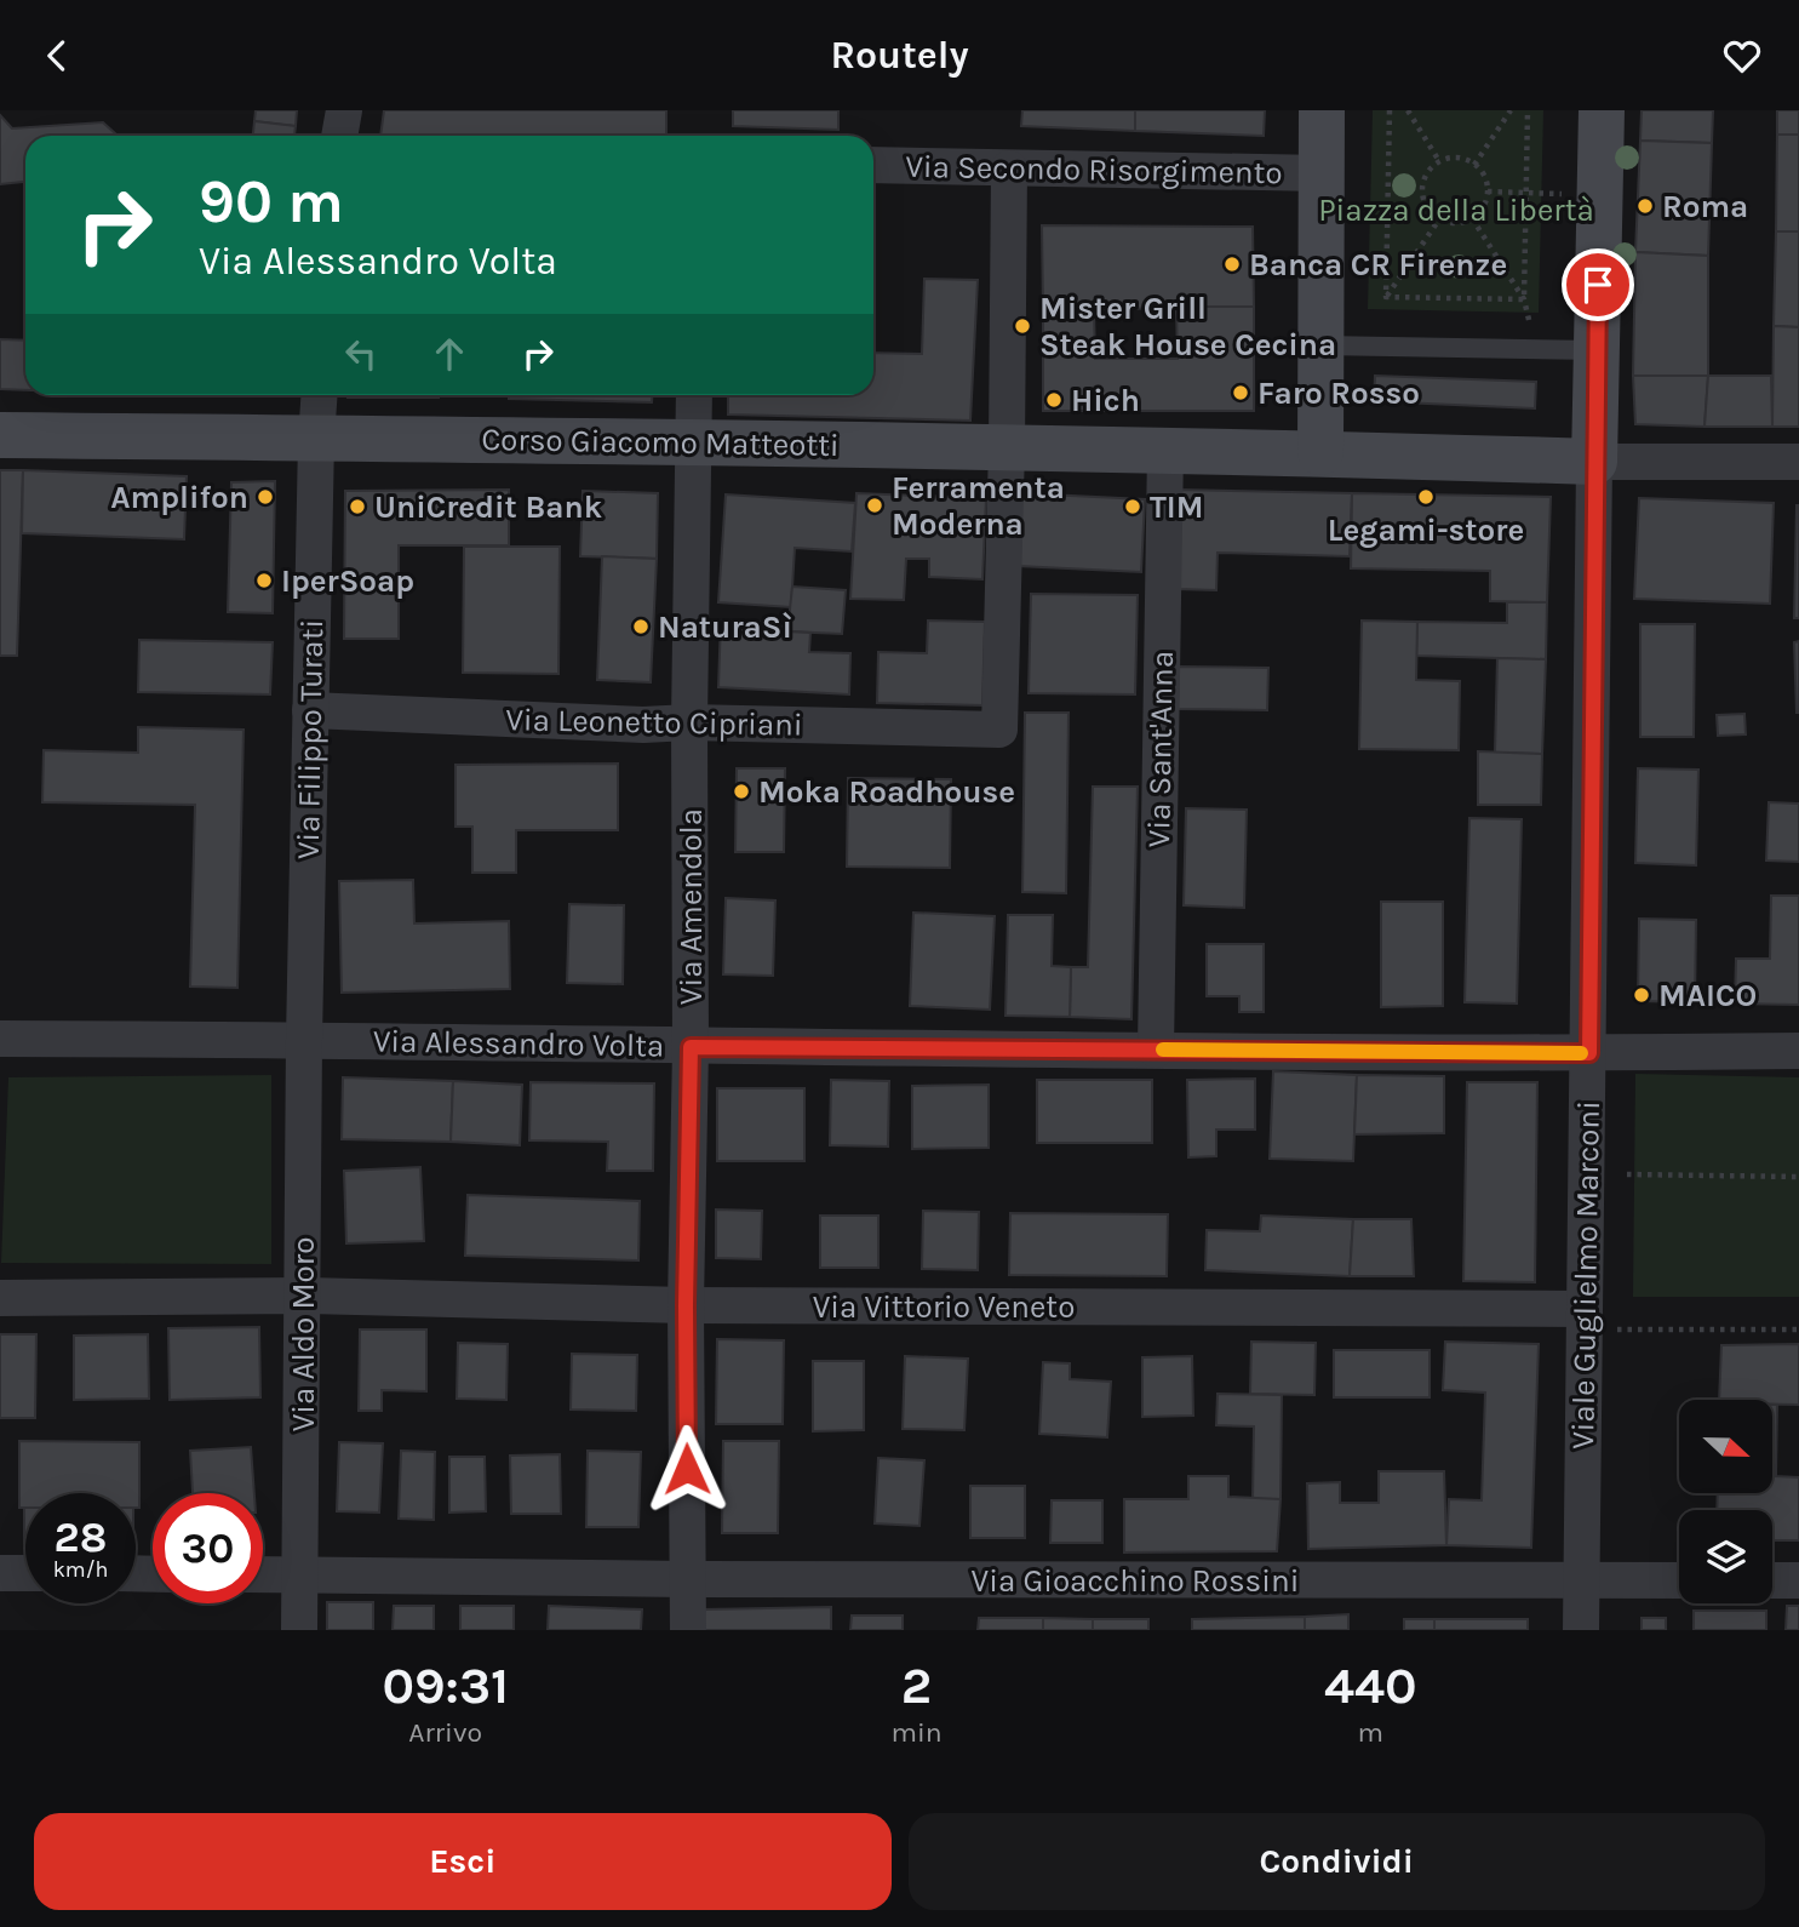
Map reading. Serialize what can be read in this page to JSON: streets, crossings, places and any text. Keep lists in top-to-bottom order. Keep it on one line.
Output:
{"streets":{"street":["Via Secondo Risorgimento","Corso Giacomo Matteotti","Via Leonetto Cipriani","Via Filippo Turati","Via Sant'Anna","Via Amendola","Via Alessandro Volta","Viale Guglielmo Marconi","Via Vittorio Veneto","Via Aldo Moro","Via Gioacchino Rossini"]},"crossings":[["Corso Giacomo Matteotti","Via Leonetto Cipriani"],["Corso Giacomo Matteotti","Via Filippo Turati"],["Corso Giacomo Matteotti","Via Sant'Anna"],["Corso Giacomo Matteotti","Via Amendola"],["Corso Giacomo Matteotti","Viale Guglielmo Marconi"],["Via Leonetto Cipriani","Via Filippo Turati"],["Via Leonetto Cipriani","Via Amendola"],["Via Filippo Turati","Via Alessandro Volta"],["Via Filippo Turati","Via Aldo Moro"],["Via Sant'Anna","Via Alessandro Volta"],["Via Amendola","Via Alessandro Volta"],["Via Amendola","Via Vittorio Veneto"],["Via Amendola","Via Gioacchino Rossini"],["Via Alessandro Volta","Viale Guglielmo Marconi"],["Via Alessandro Volta","Via Aldo Moro"],["Viale Guglielmo Marconi","Via Vittorio Veneto"],["Viale Guglielmo Marconi","Via Gioacchino Rossini"],["Via Vittorio Veneto","Via Aldo Moro"],["Via Aldo Moro","Via Gioacchino Rossini"]],"parks":["Piazza della Libertà"],"places":["Roma","Banca CR Firenze","Mister Grill Steak House Cecina","Faro Rosso","Hich","Amplifon","Legami-store","Ferramenta Moderna","UniCredit Bank","TIM","IperSoap","NaturaSì","Moka Roadhouse","MAICO"],"north":"right","page":{"header":"Routely","turn":["90 m","Via Alessandro Volta"],"speed":"28 km/h","limit":"30","eta":["09:31","Arrivo","2","min","440","m"],"buttons":["Esci","Condividi"]}}
